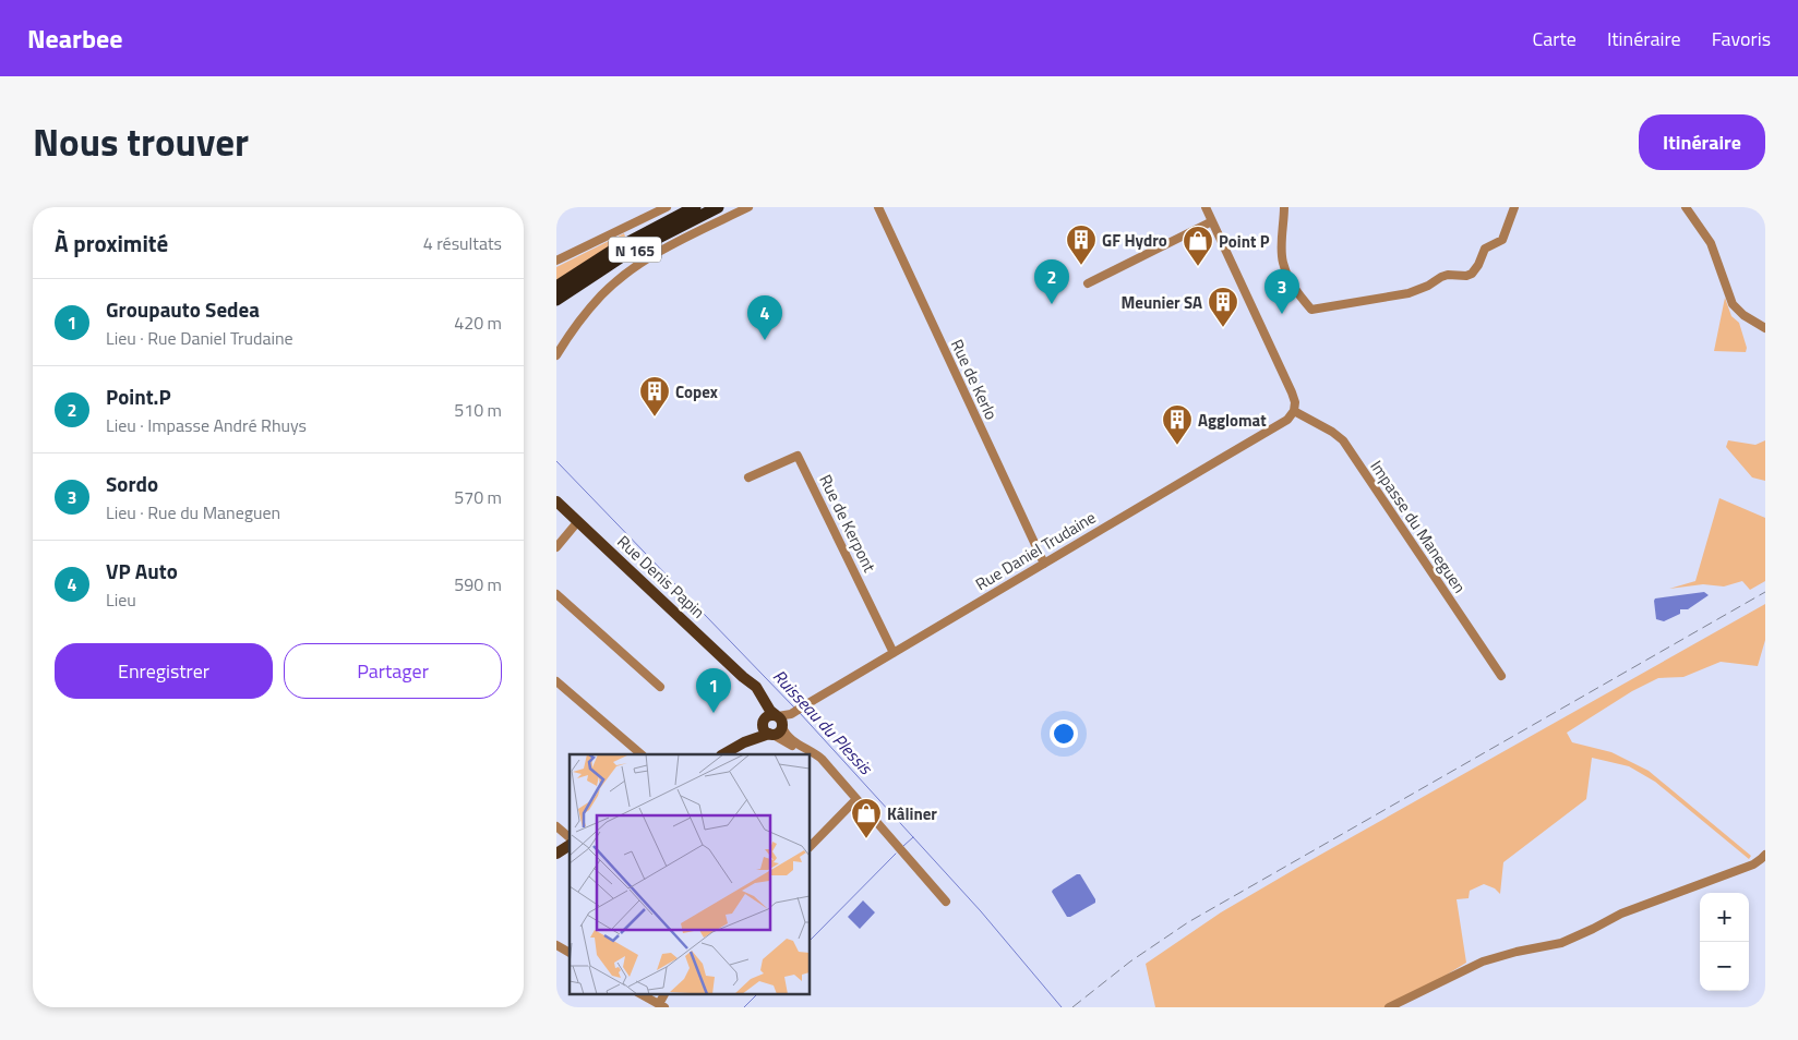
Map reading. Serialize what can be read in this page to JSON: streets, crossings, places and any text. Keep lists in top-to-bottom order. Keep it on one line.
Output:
{"streets":{"highway":["N 165"],"main road":["Rue Daniel Trudaine","Rue Denis Papin"],"street":["Rue de Kerlo","Rue de Kerpont","Impasse du Maneguen"]},"crossings":[["Rue de Kerlo","Rue Daniel Trudaine"],["Rue de Kerpont","Rue Daniel Trudaine"],["Impasse du Maneguen","Rue Daniel Trudaine"],["Rue Daniel Trudaine","Rue Denis Papin"]],"water":["Ruisseau du Plessis"],"places":{"building":["GF Hydro","Meunier SA","Copex","Agglomat"],"shop":["Point P","Kâliner"]},"page":{"header":"Nearbee","nav":["Carte","Itinéraire","Favoris"],"title":"Nous trouver","buttons":["Itinéraire",["Enregistrer","Partager"]],"heading":["À proximité","4 résultats"],"pins":["2","3","4","1"],"list":[{"mark":"1","name":"Groupauto Sedea","note":"Lieu · Rue Daniel Trudaine","value":"420 m"},{"mark":"2","name":"Point.P","note":"Lieu · Impasse André Rhuys","value":"510 m"},{"mark":"3","name":"Sordo","note":"Lieu · Rue du Maneguen","value":"570 m"},{"mark":"4","name":"VP Auto","note":"Lieu","value":"590 m"}],"map_buttons":["+","−"]}}
